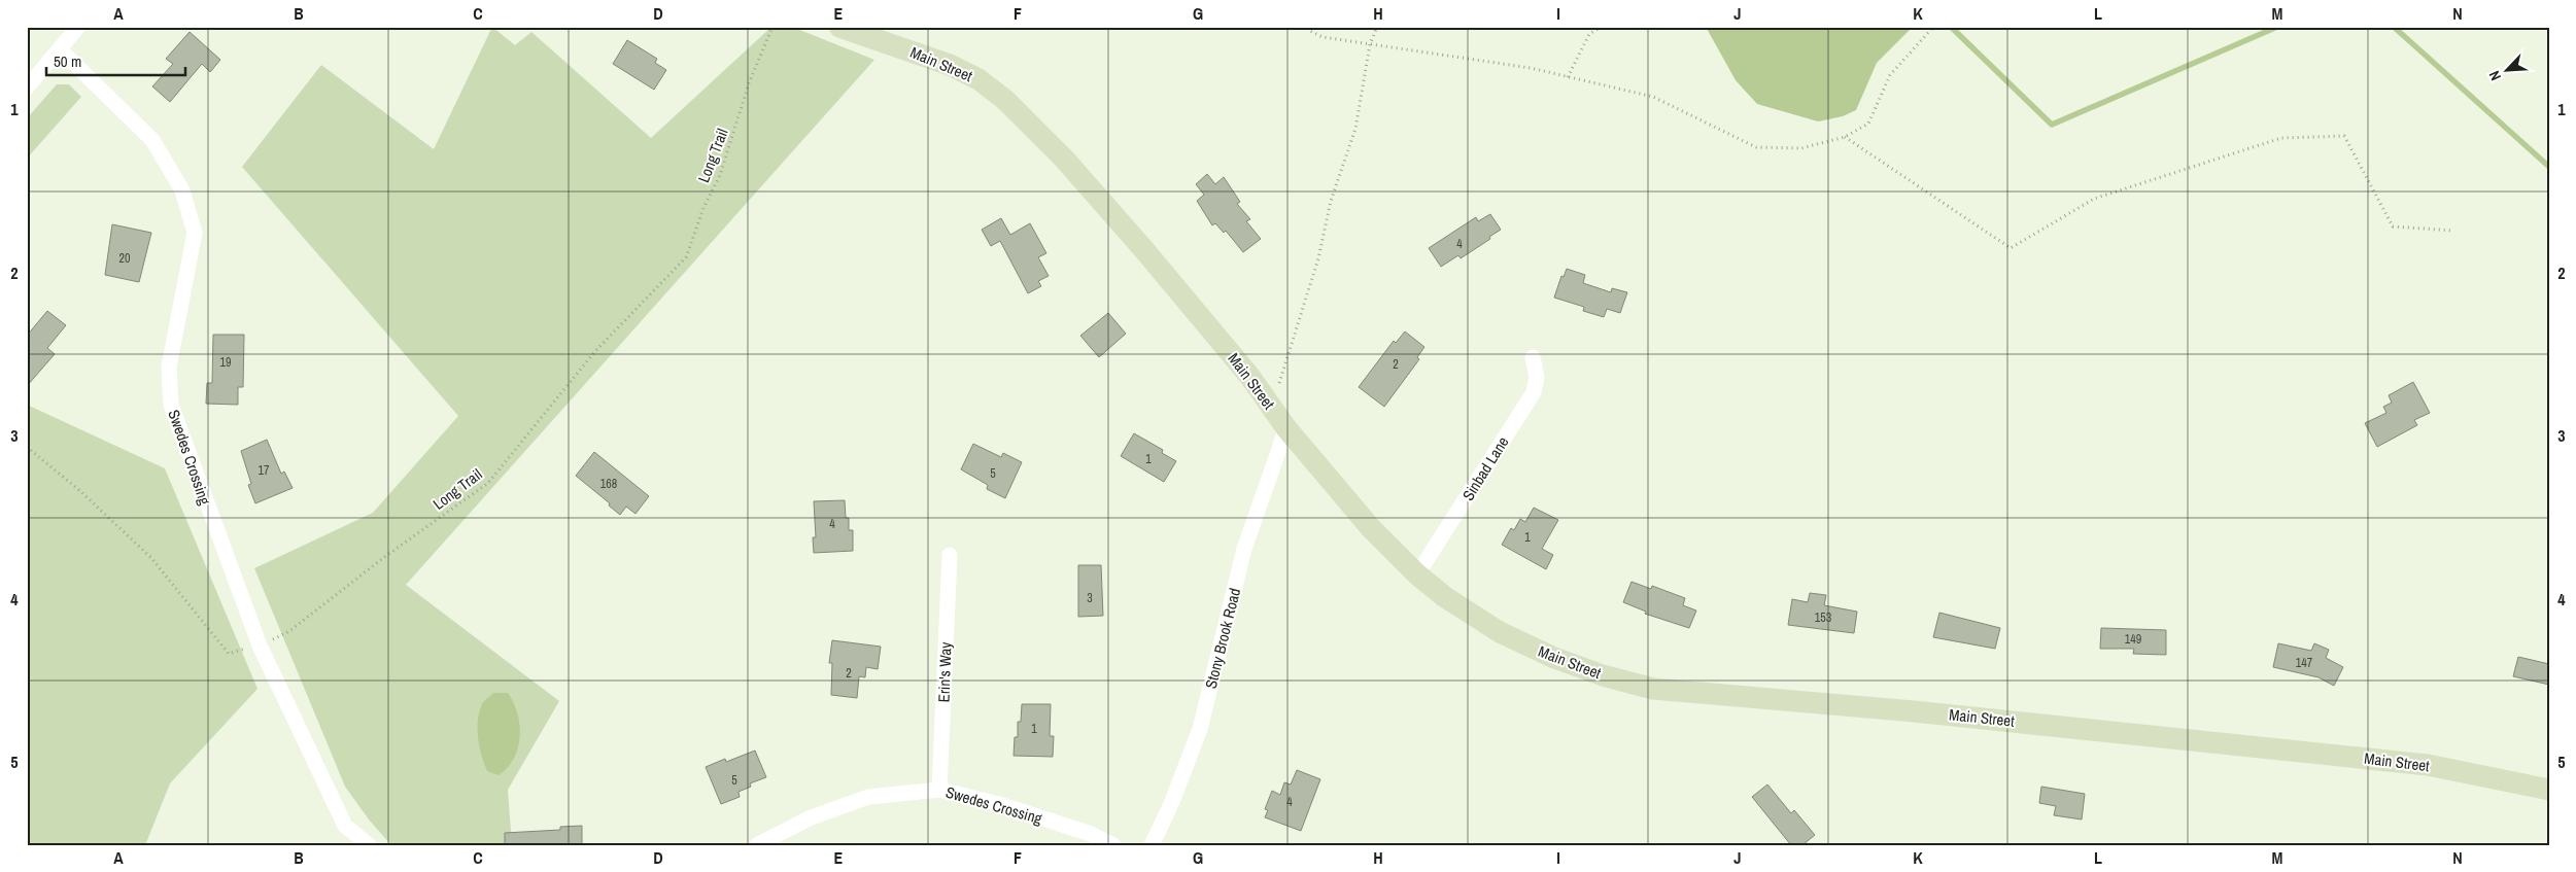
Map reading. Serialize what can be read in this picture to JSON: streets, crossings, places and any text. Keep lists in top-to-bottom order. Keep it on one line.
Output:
{"streets":{"main road":["Main Street"],"street":["Swedes Crossing","Sinbad Lane","Stony Brook Road","Erin's Way"],"path":["Long Trail"]},"crossings":[["Main Street","Sinbad Lane"],["Main Street","Stony Brook Road"],["Long Trail","Swedes Crossing"],["Swedes Crossing","Erin's Way"]],"house_numbers":["4","20","19","2","1","17","5","168","4","1","3","153","149","147","2","1","5","4"],"scale_bar":"50 m","north":"bottom left","grid":{"columns":["A","B","C","D","E","F","G","H","I","J","K","L","M","N"],"rows":["1","2","3","4","5"]}}
